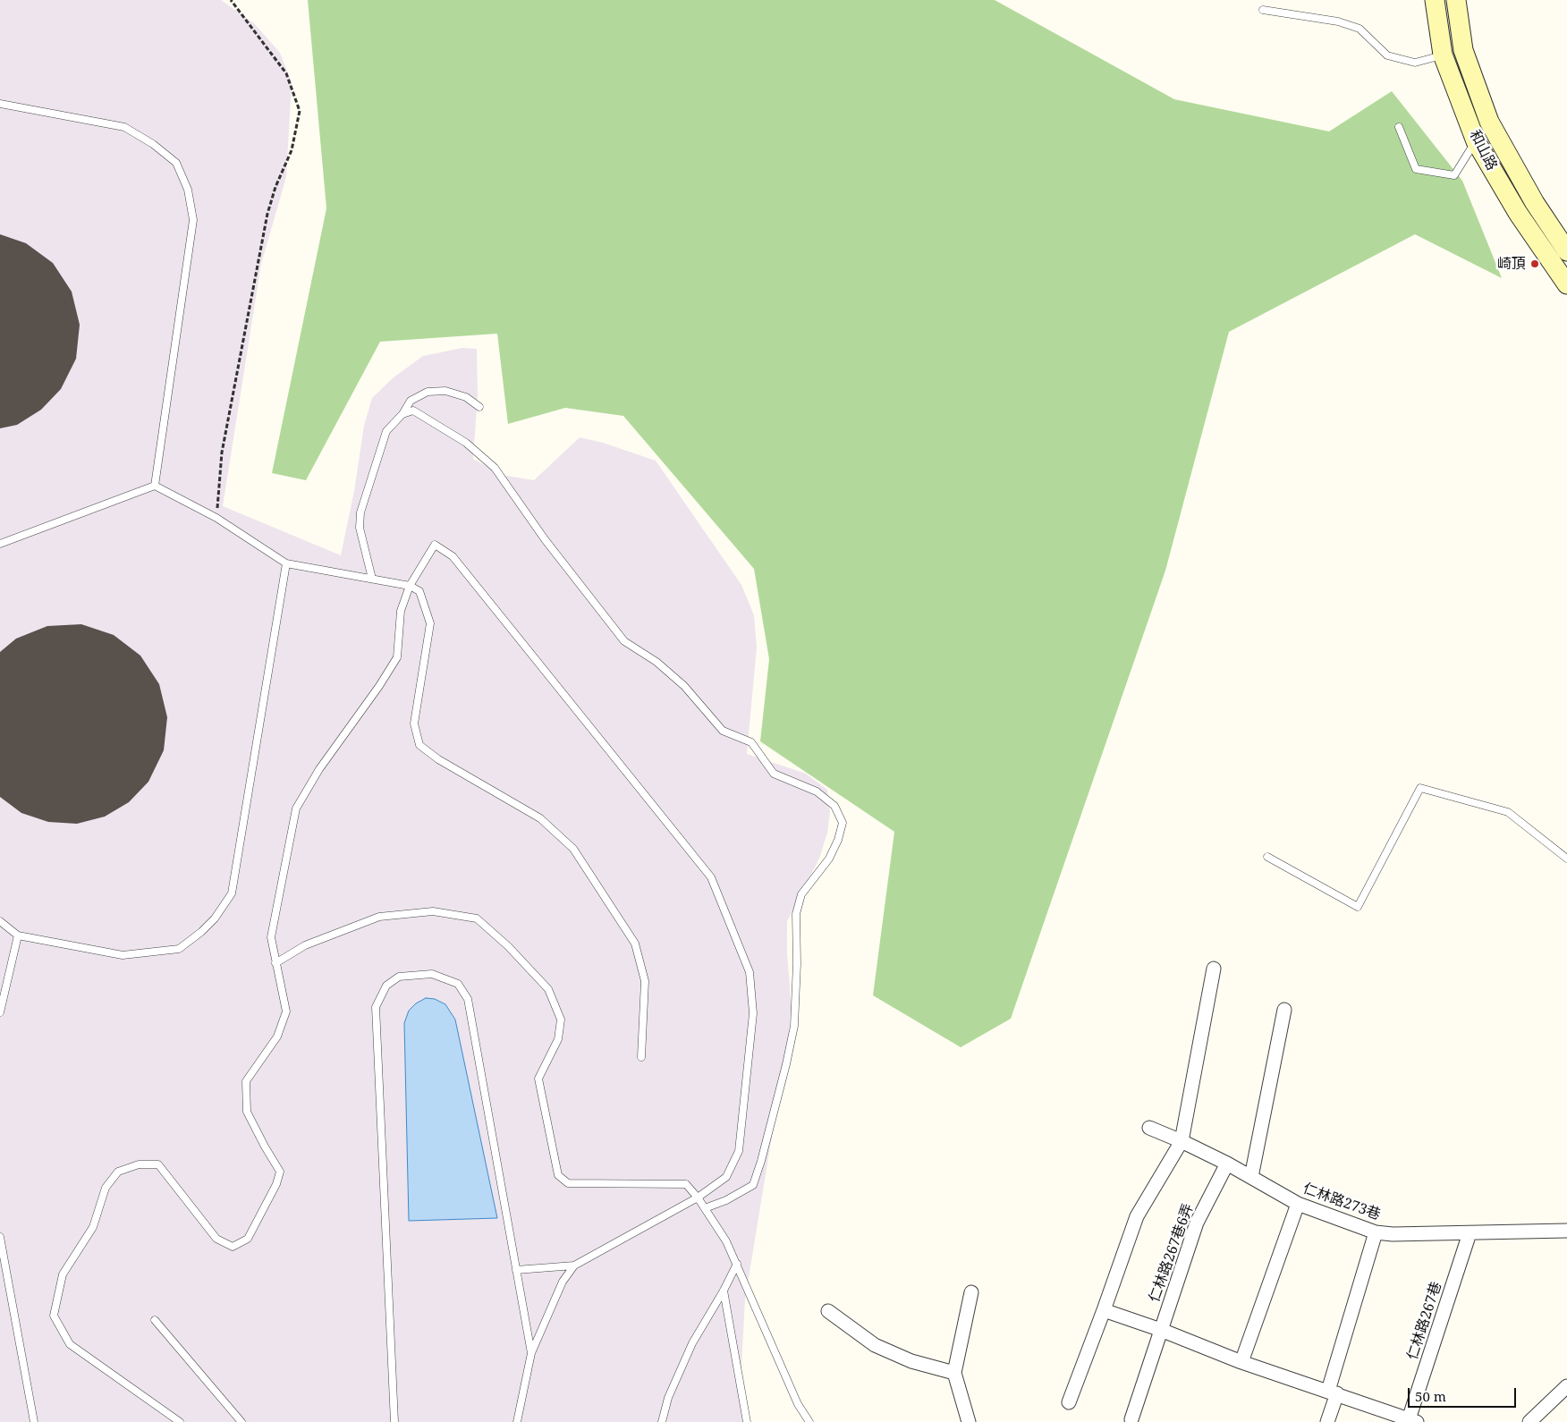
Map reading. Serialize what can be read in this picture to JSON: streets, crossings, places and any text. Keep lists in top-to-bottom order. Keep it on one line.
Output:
{"streets":{"main road":["和山路"],"street":["仁林路273巷","仁林路267巷6弄","仁林路267巷"]},"crossings":[["仁林路273巷","仁林路267巷6弄"],["仁林路273巷","仁林路267巷"],["仁林路267巷6弄","仁林路267巷"]],"places":["崎頂"],"scale_bar":"50 m"}
